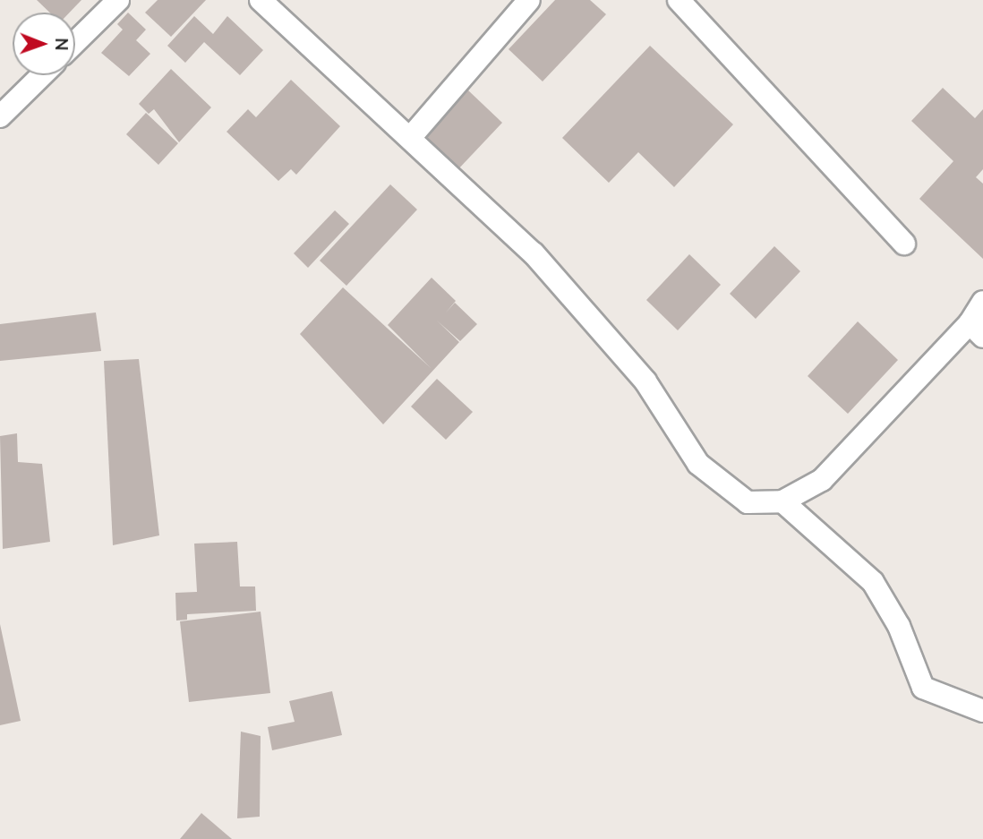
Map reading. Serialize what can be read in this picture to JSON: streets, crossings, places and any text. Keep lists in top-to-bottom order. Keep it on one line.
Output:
{"north":"right"}
